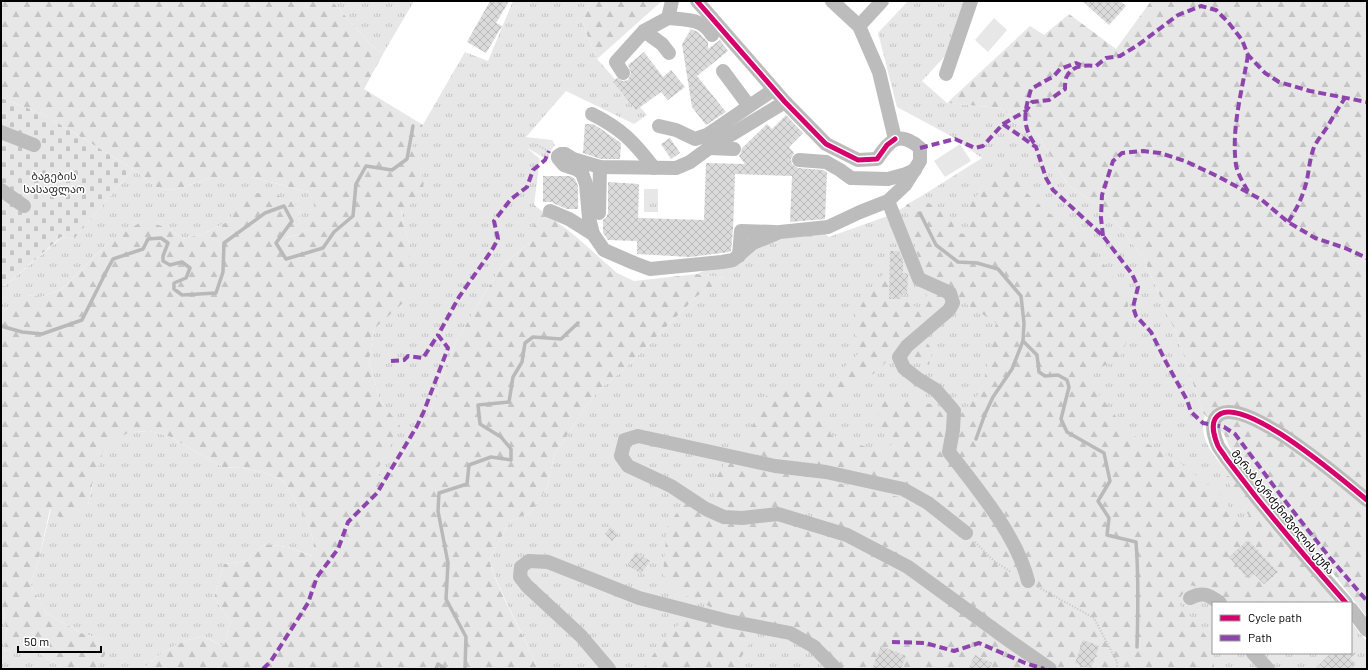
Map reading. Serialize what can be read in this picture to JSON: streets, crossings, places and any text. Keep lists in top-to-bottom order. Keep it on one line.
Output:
{"streets":{"street":["მერაბ ბერძენიშვილის ქუჩა"]},"parks":["ბაგების სასაფლაო"],"legend":["Cycle path","Path"],"scale_bar":"50 m"}
